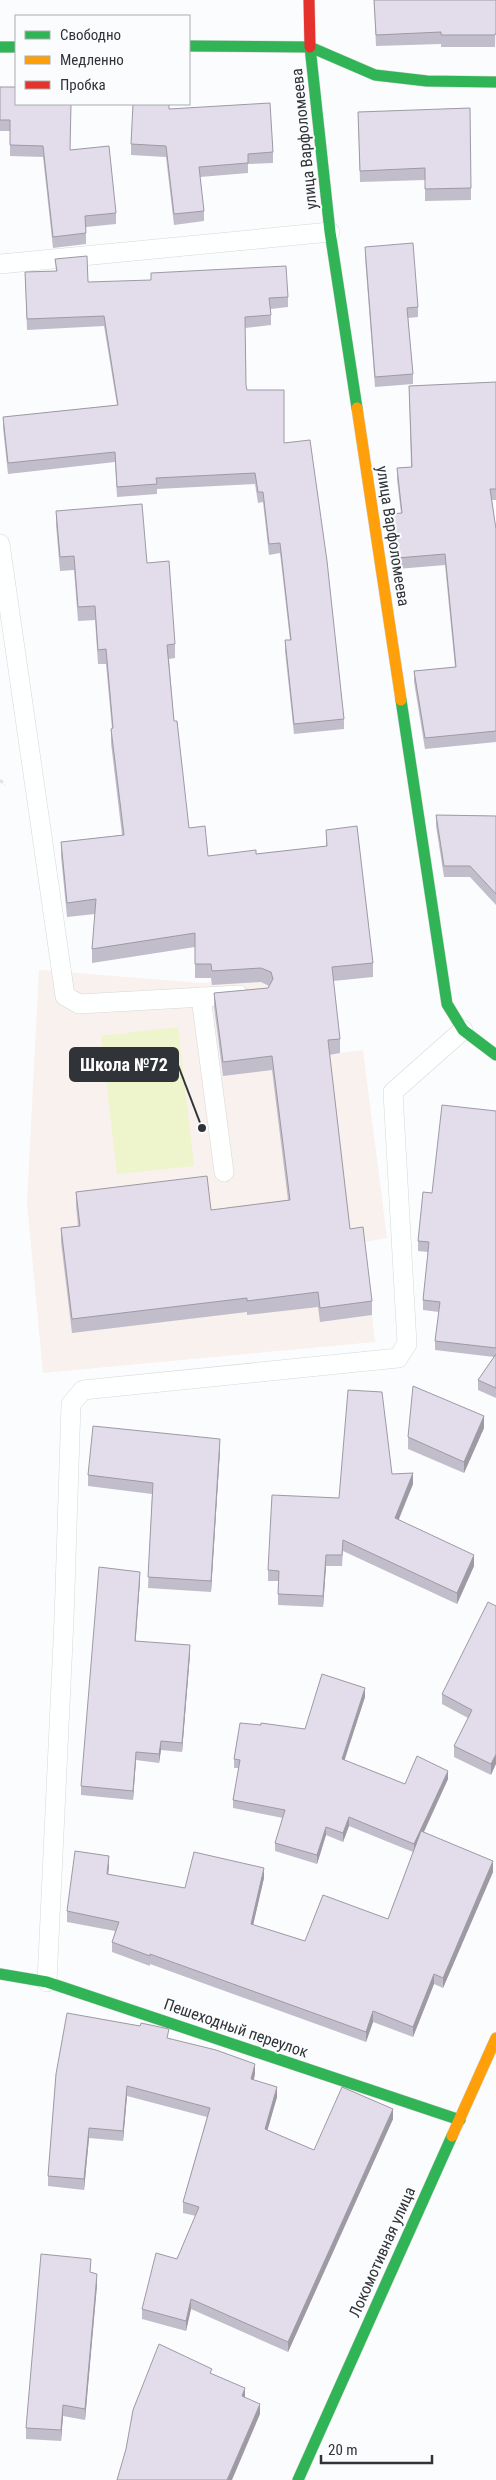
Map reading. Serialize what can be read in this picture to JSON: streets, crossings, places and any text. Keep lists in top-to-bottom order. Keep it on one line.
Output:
{"streets":{"street":["улица Варфоломеева","Пешеходный переулок","Локомотивная улица"]},"crossings":[["Пешеходный переулок","Локомотивная улица"]],"places":["Школа №72"],"legend":["Свободно","Медленно","Пробка"],"scale_bar":"20 m"}
